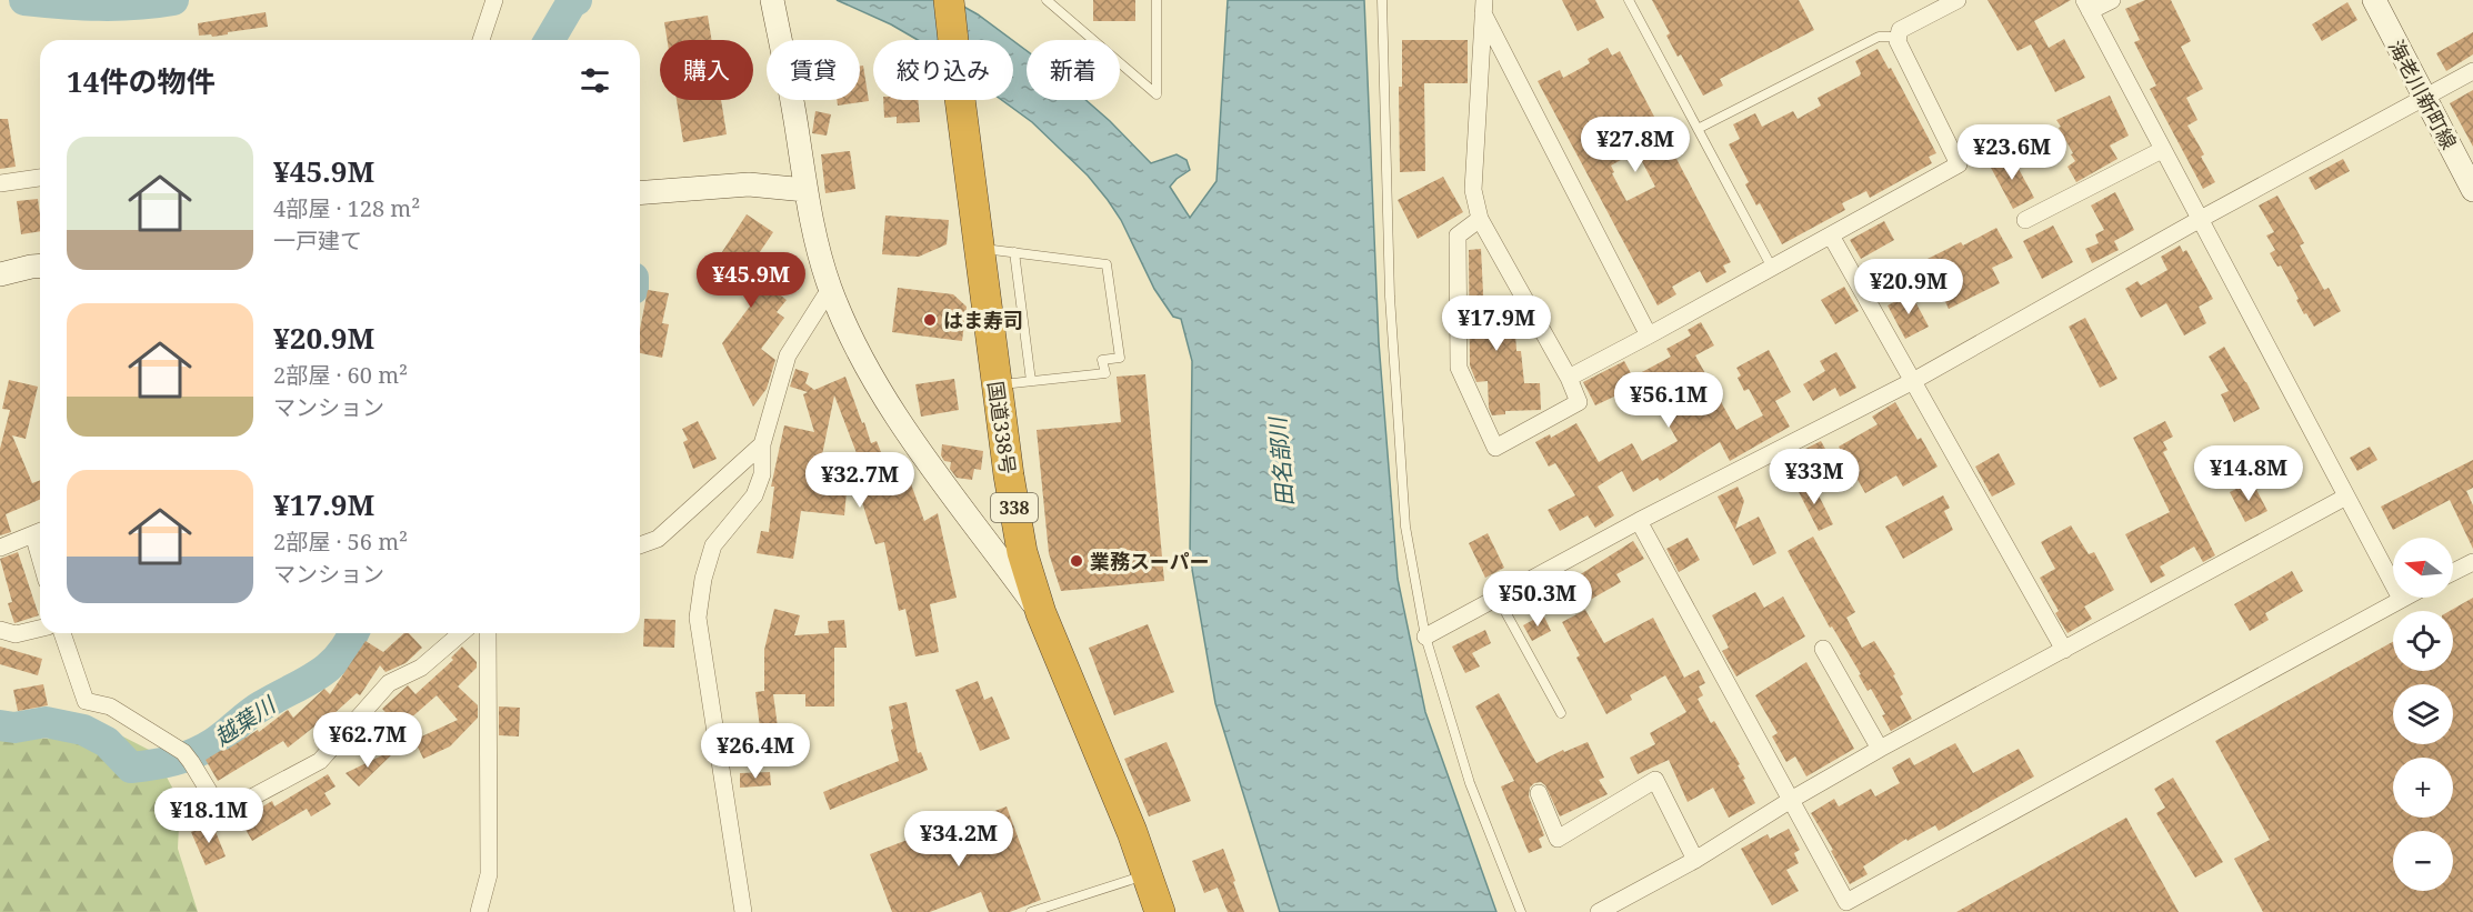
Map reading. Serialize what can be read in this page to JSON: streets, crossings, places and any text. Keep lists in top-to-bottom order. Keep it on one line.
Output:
{"streets":{"highway":["国道338号","338"],"street":["海老川新町線"]},"water":["田名部川","越葉川"],"places":["はま寿司","業務スーパー"],"north":"left","page":{"chip":["購入","賃貸","絞り込み","新着"],"heading":"14件の物件","price":["¥27.8M","¥23.6M","¥45.9M","¥20.9M","¥17.9M","¥56.1M","¥14.8M","¥33M","¥32.7M","¥50.3M","¥62.7M","¥26.4M","¥18.1M","¥34.2M"],"list":[{"name":"¥45.9M","note":"4部屋 · 128 m² · 一戸建て"},{"name":"¥20.9M","note":"2部屋 · 60 m² · マンション"},{"name":"¥17.9M","note":"2部屋 · 56 m² · マンション"}],"map_buttons":["+","−"]}}
